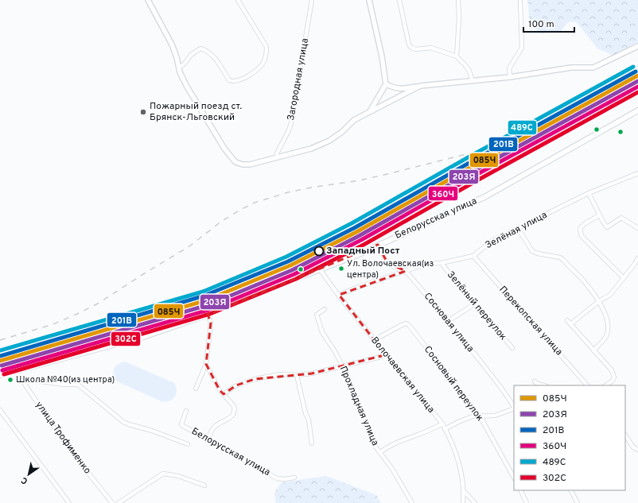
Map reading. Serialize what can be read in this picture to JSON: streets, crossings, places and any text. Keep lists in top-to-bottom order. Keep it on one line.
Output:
{"streets":{"main road":["Белорусская улица"],"street":["Загородная улица","Зелёная улица","Зелёный переулок","Перекопская улица","Сосновая улица","Волочаевская улица","Сосновый переулок","Прохладная улица","улица Трофименко"]},"crossings":[["Белорусская улица","Сосновая улица"],["Белорусская улица","Волочаевская улица"],["Белорусская улица","улица Трофименко"],["Зелёная улица","Зелёный переулок"],["Зелёная улица","Перекопская улица"],["Зелёная улица","Сосновая улица"],["Зелёная улица","Волочаевская улица"],["Волочаевская улица","Сосновый переулок"]],"places":["Пожарный поезд ст. Брянск-Льговский","Западный Пост","Ул. Волочаевская(из центра)","Школа №40(из центра)"],"lines":["transit line 489С","transit line 201В","transit line 085Ч","transit line 203Я","transit line 360Ч","transit line 302С"],"legend":["085Ч","203Я","201В","360Ч","489С","302С"],"scale_bar":"100 m","north":"bottom left"}
